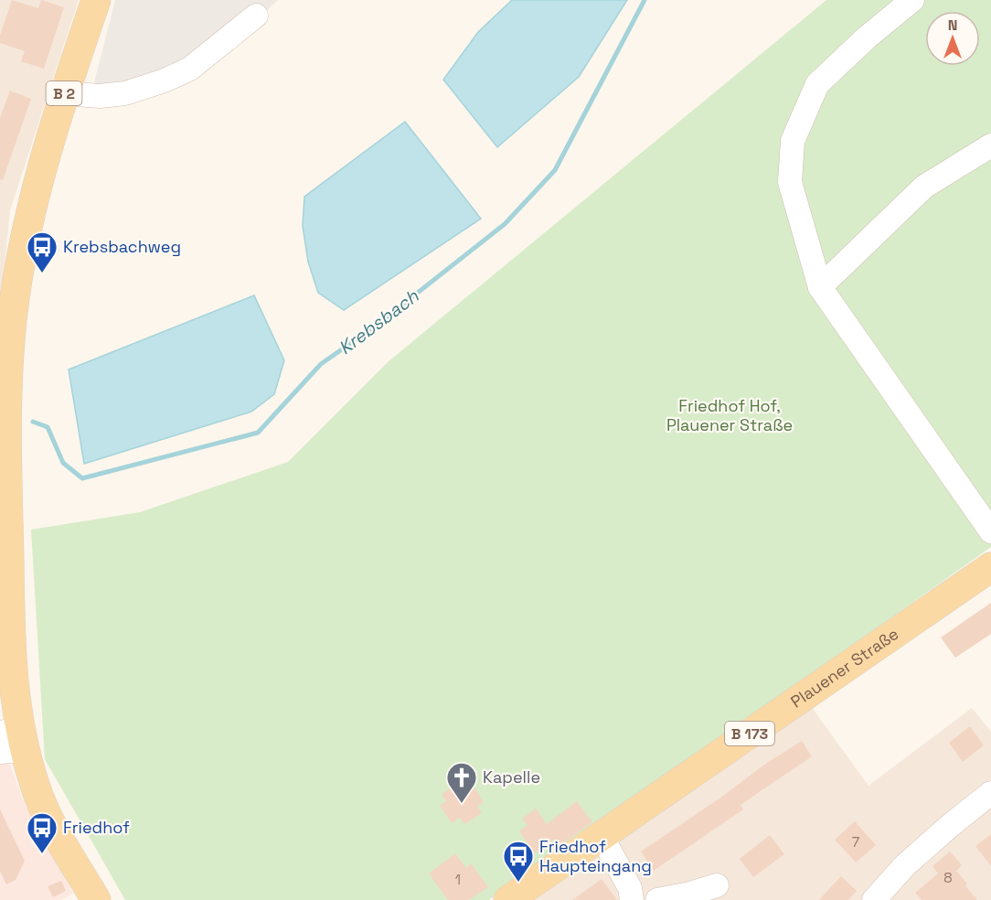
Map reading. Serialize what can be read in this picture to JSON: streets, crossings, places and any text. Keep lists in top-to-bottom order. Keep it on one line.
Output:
{"streets":{"main road":["B 2","Plauener Straße","B 173"]},"water":["Krebsbach"],"parks":["Friedhof Hof, Plauener Straße"],"places":{"bus stop":["Krebsbachweg","Friedhof","Friedhof Haupteingang"],"church":["Kapelle"]},"house_numbers":["7","8","1"],"north":"top"}
